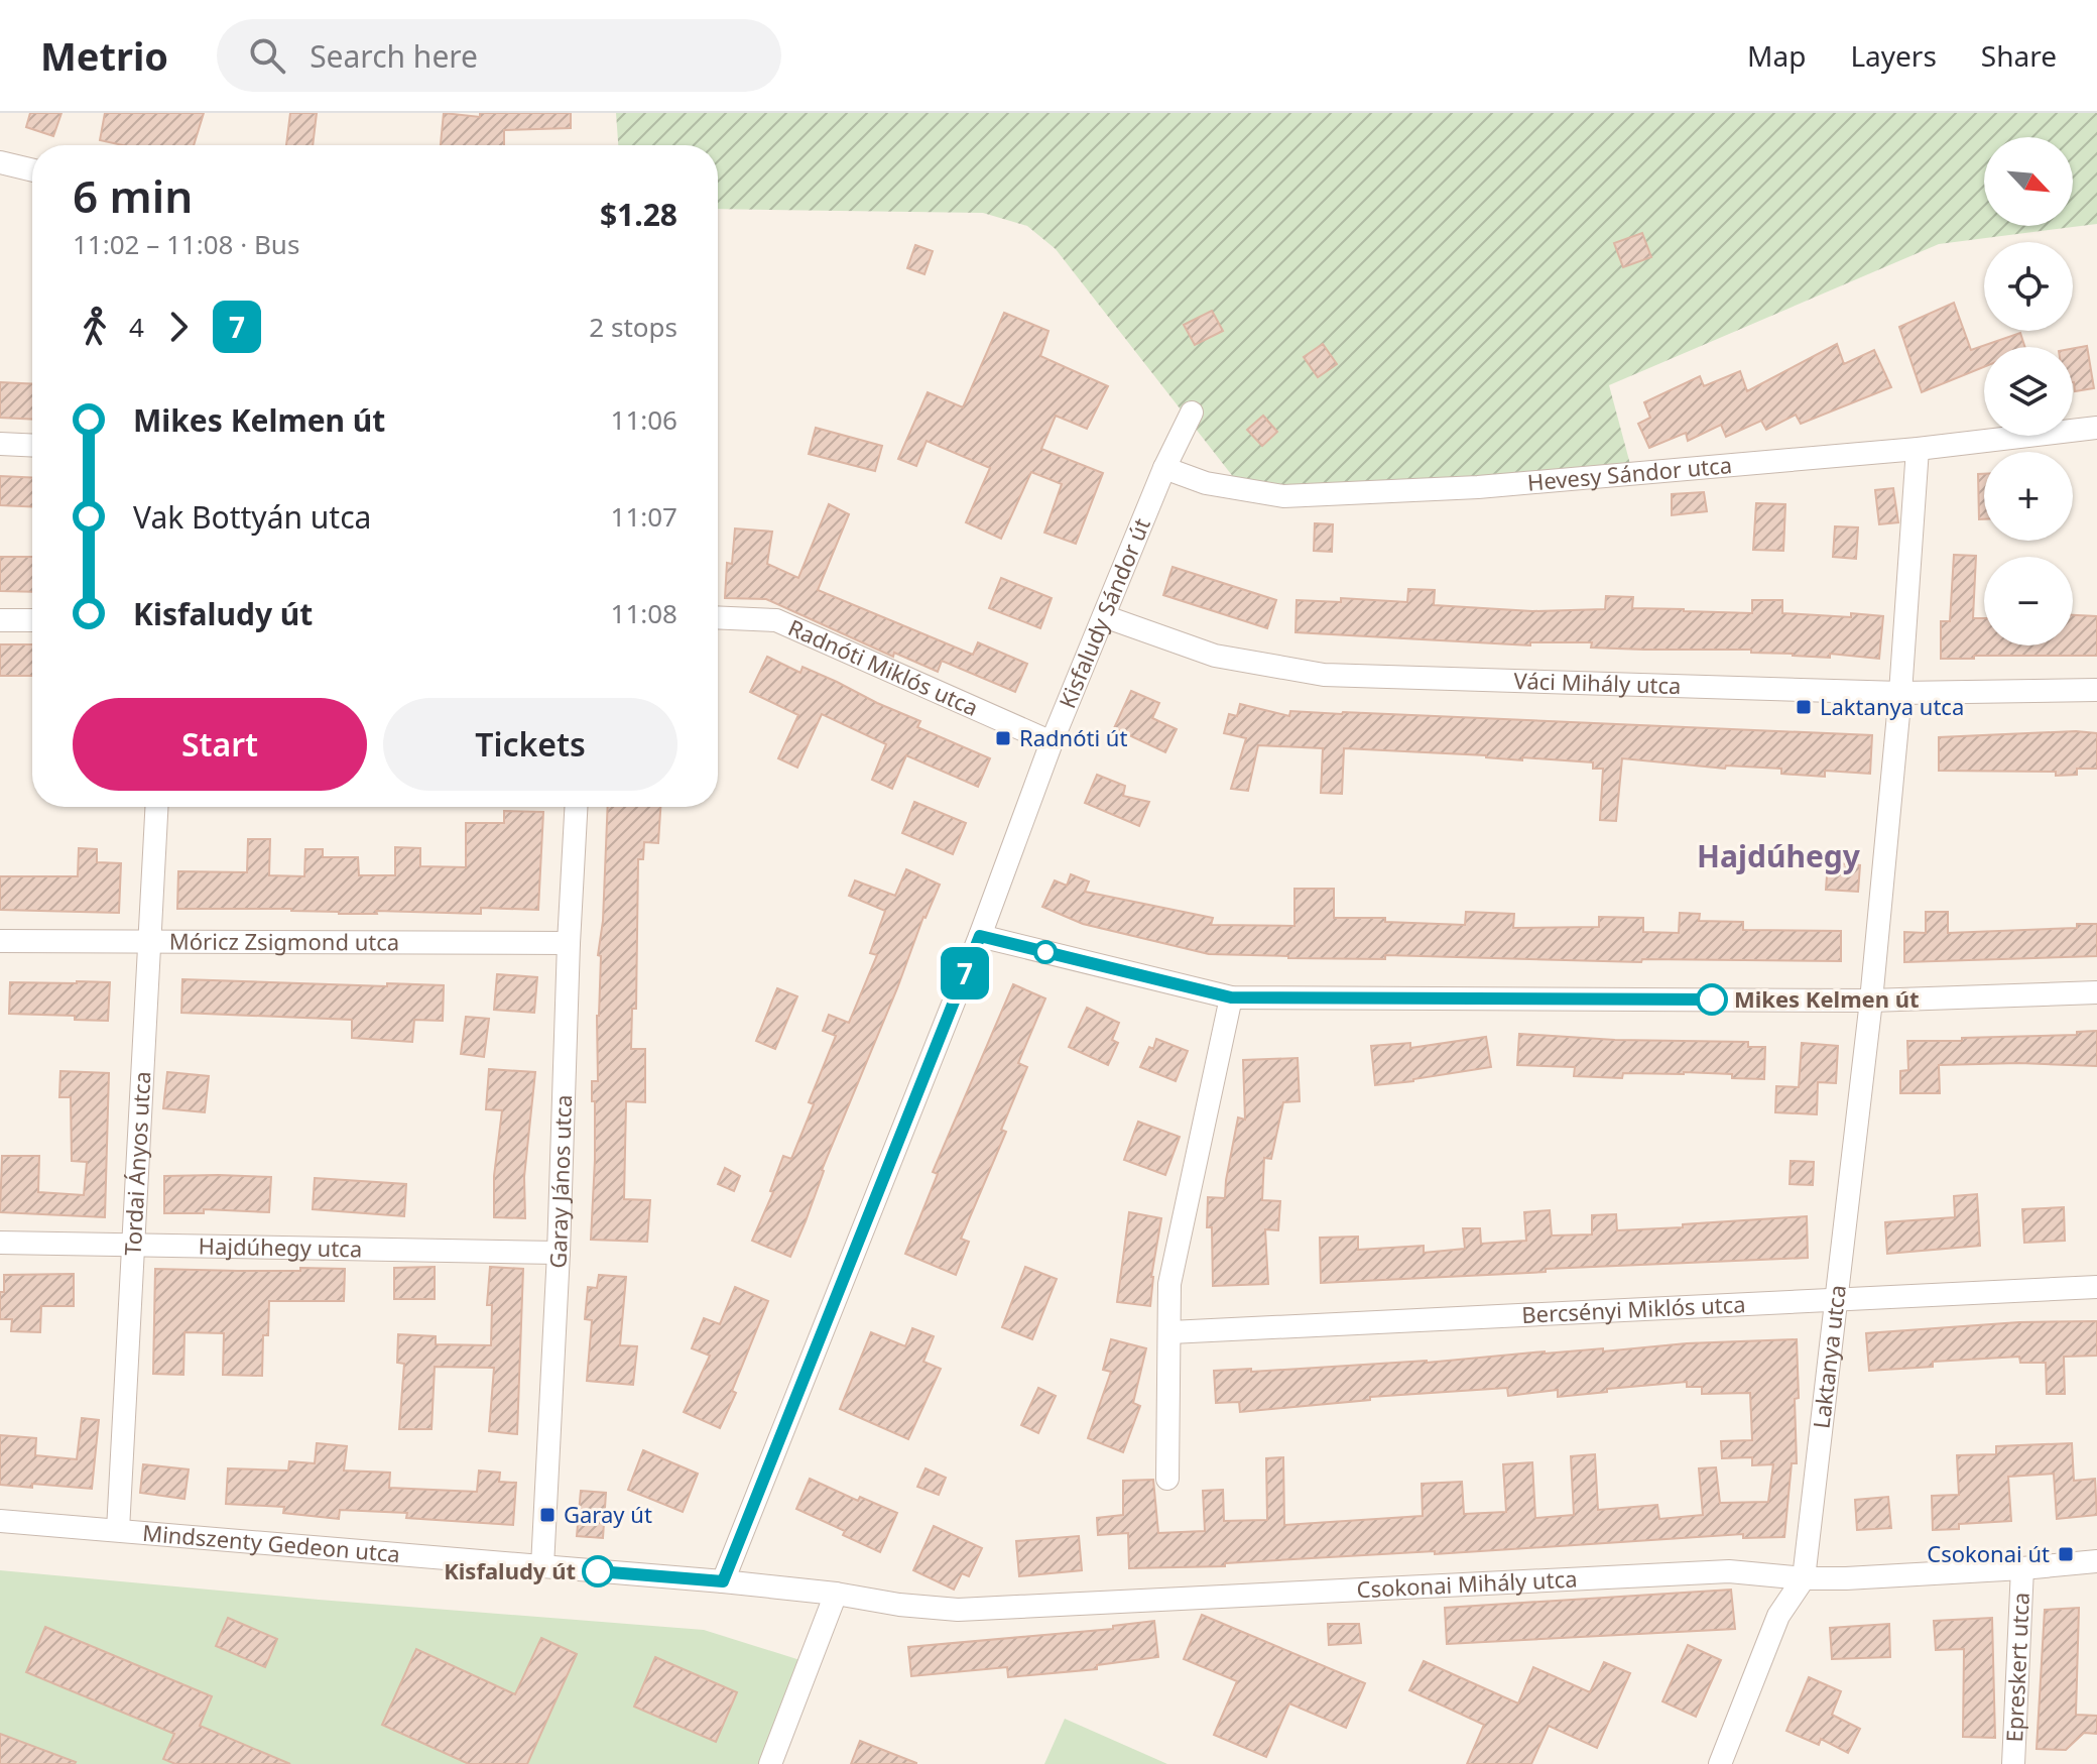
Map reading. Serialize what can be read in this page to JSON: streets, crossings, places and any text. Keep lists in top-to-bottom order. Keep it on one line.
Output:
{"streets":{"street":["Hevesy Sándor utca","Kisfaludy Sándor út","Radnóti Miklós utca","Váci Mihály utca","Móricz Zsigmond utca","Tordai Ányos utca","Garay János utca","Hajdúhegy utca","Bercsényi Miklós utca","Laktanya utca","Mindszenty Gedeon utca","Csokonai Mihály utca","Epreskert utca"]},"crossings":[["Hevesy Sándor utca","Kisfaludy Sándor út"],["Hevesy Sándor utca","Laktanya utca"],["Kisfaludy Sándor út","Radnóti Miklós utca"],["Kisfaludy Sándor út","Váci Mihály utca"],["Kisfaludy Sándor út","Csokonai Mihály utca"],["Váci Mihály utca","Laktanya utca"],["Móricz Zsigmond utca","Tordai Ányos utca"],["Móricz Zsigmond utca","Garay János utca"],["Tordai Ányos utca","Hajdúhegy utca"],["Tordai Ányos utca","Mindszenty Gedeon utca"],["Garay János utca","Hajdúhegy utca"],["Garay János utca","Mindszenty Gedeon utca"],["Bercsényi Miklós utca","Laktanya utca"],["Laktanya utca","Csokonai Mihály utca"],["Csokonai Mihály utca","Epreskert utca"]],"districts":["Hajdúhegy"],"places":{"transit":["Laktanya utca","Radnóti út","Garay út","Csokonai út"],"other":["Mikes Kelmen út","Kisfaludy út"]},"lines":["bus line 7"],"north":"bottom right","page":{"header":"Metrio","search":"Search here","nav":["Map","Layers","Share"],"on_map":"7","map_buttons":["+","−"],"heading":["6 min","11:02 – 11:08 · Bus","$1.28"],"legs":["4","7","2 stops"],"list":[{"name":"Mikes Kelmen út","value":"11:06"},{"name":"Vak Bottyán utca","value":"11:07"},{"name":"Kisfaludy út","value":"11:08"}],"buttons":["Start","Tickets"]}}
